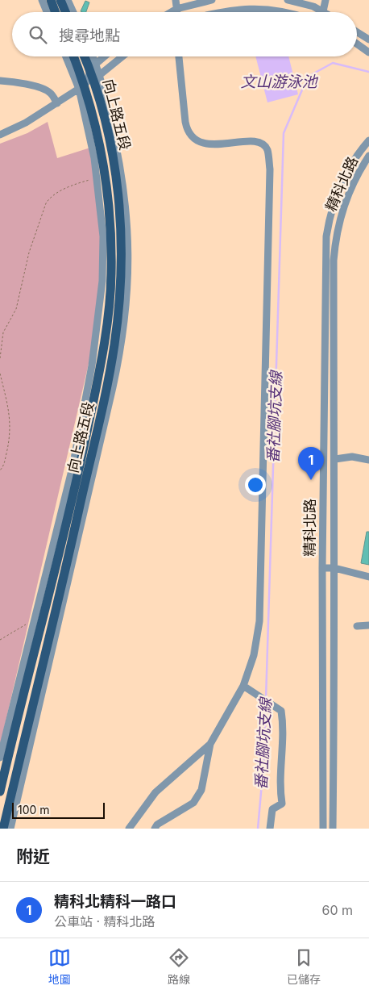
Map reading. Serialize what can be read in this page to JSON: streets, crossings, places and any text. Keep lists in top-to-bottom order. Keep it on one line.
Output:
{"streets":{"main road":["向上路五段"],"street":["精科北路"]},"water":["文山游泳池","番社腳坑支線"],"scale_bar":"100 m","page":{"search":"搜尋地點","pins":"1","scale":"100 m","heading":"附近","list":[{"mark":"1","name":"精科北精科一路口","note":"公車站 · 精科北路","value":"60 m"}],"nav":["地圖","路線","已儲存"]}}
